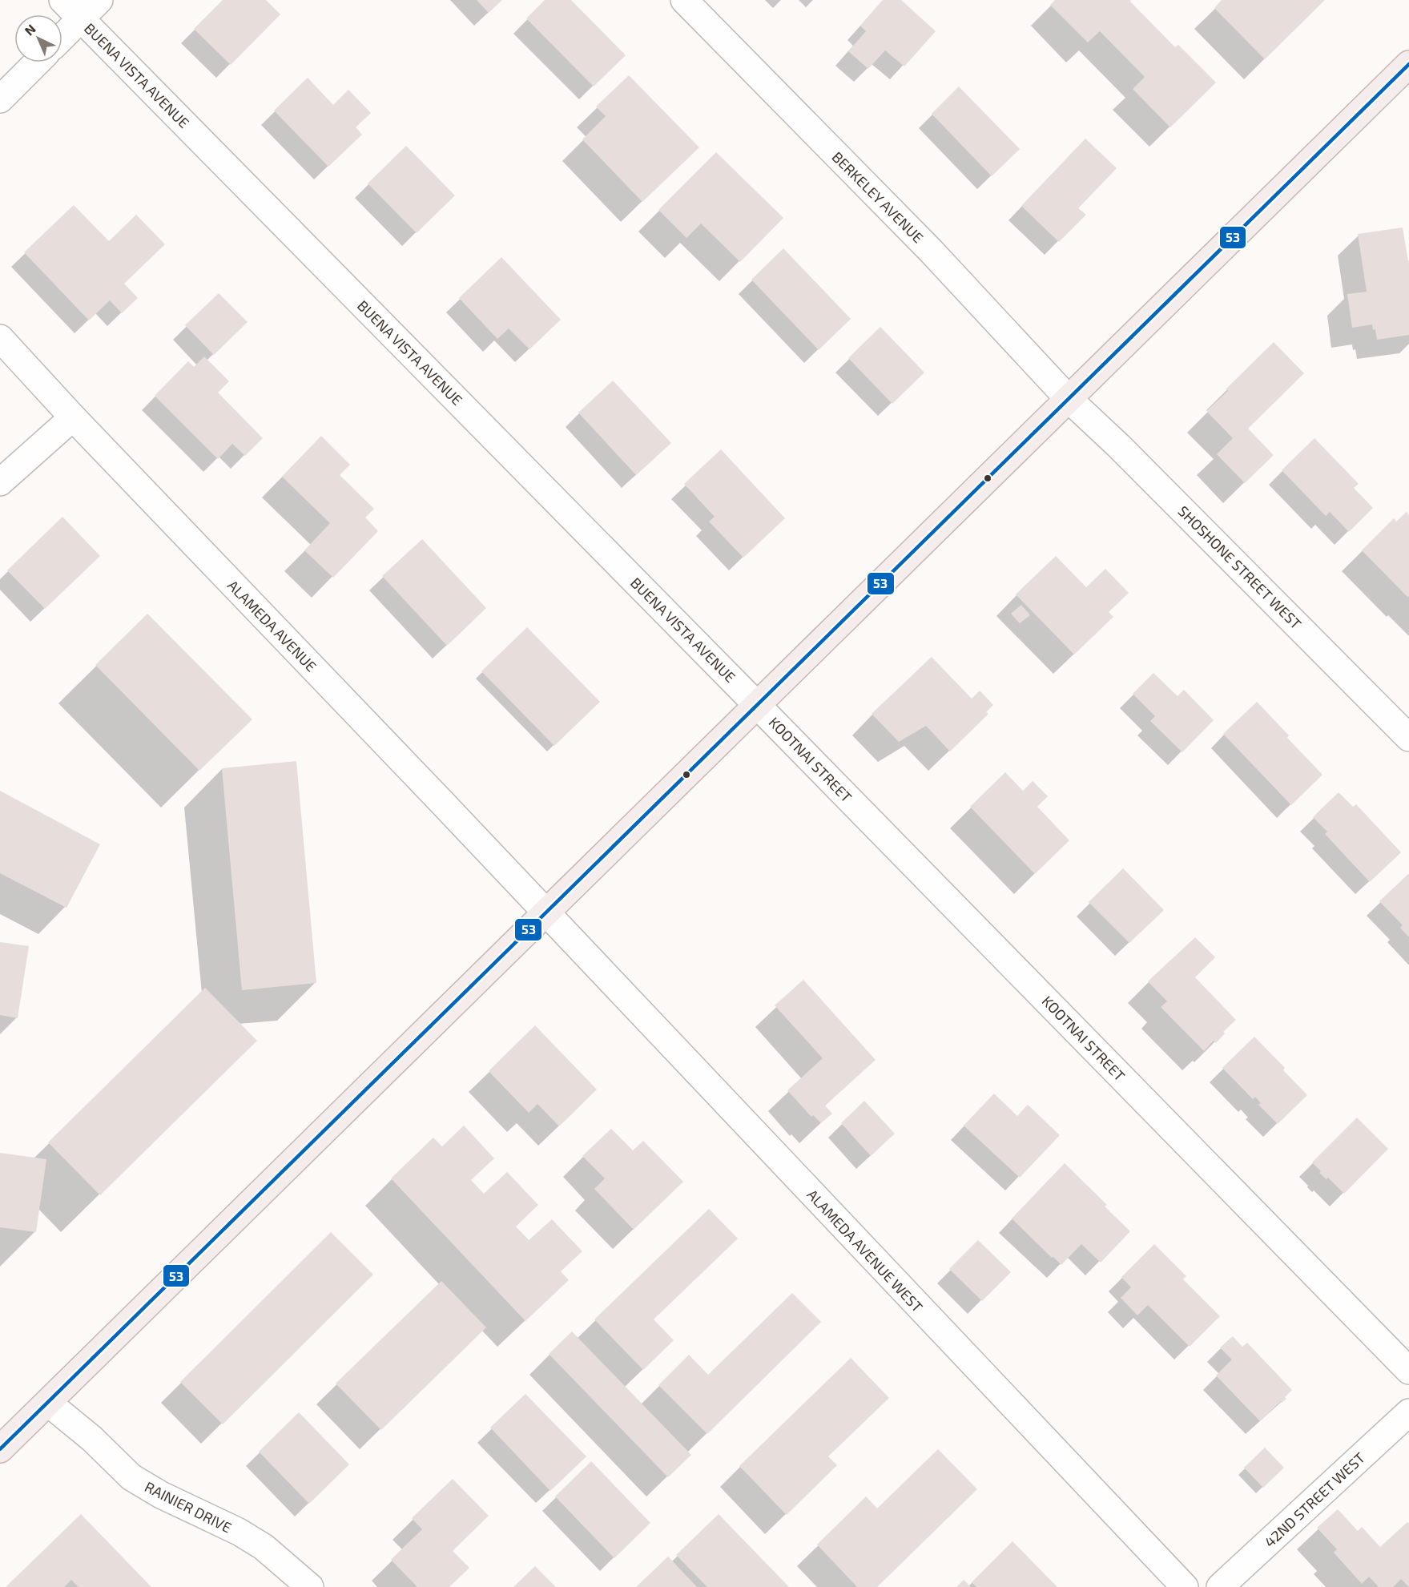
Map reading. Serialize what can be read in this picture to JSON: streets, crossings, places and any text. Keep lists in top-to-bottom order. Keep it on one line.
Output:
{"streets":{"street":["BUENA VISTA AVENUE","BERKELEY AVENUE","SHOSHONE STREET WEST","ALAMEDA AVENUE","KOOTNAI STREET","ALAMEDA AVENUE WEST","42ND STREET WEST","RAINIER DRIVE"]},"crossings":[["BUENA VISTA AVENUE","KOOTNAI STREET"],["BERKELEY AVENUE","SHOSHONE STREET WEST"],["ALAMEDA AVENUE","ALAMEDA AVENUE WEST"]],"lines":["transit line 53"],"north":"top left"}
